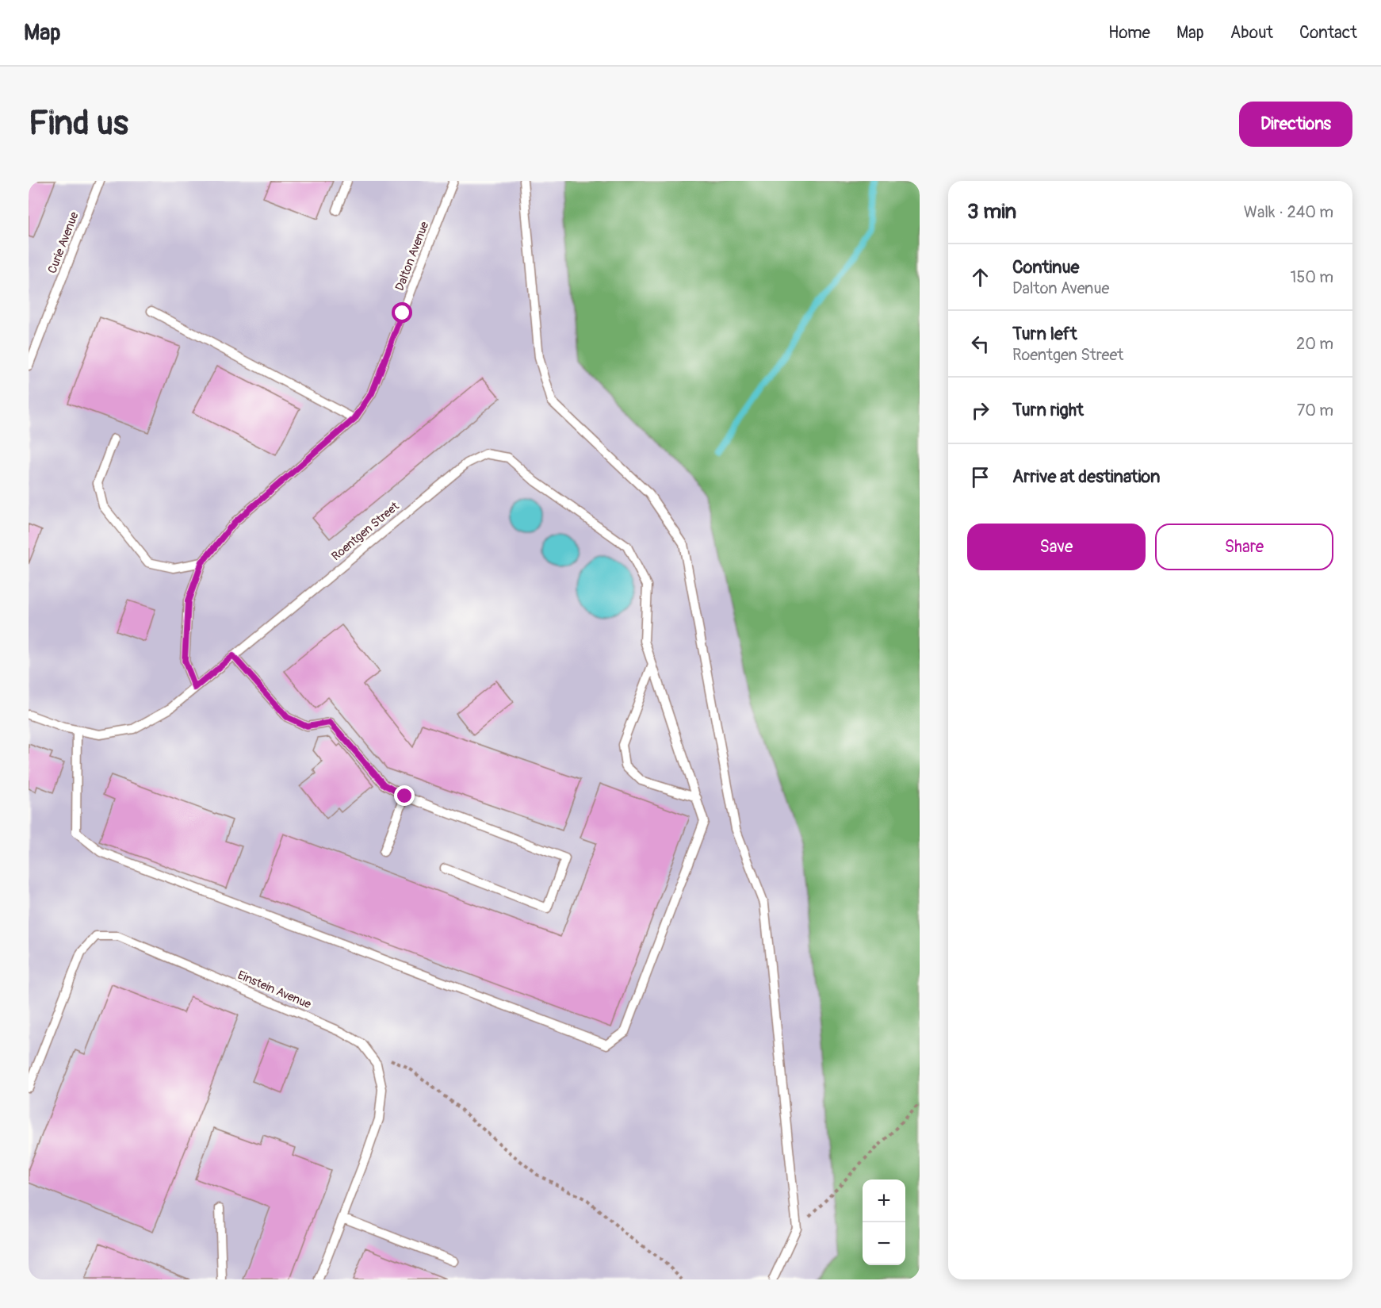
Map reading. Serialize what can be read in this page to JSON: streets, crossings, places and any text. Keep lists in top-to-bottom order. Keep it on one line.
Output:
{"streets":{"lane":["Curie Avenue","Dalton Avenue","Roentgen Street","Einstein Avenue"]},"crossings":[["Dalton Avenue","Roentgen Street"]],"page":{"header":"Map","nav":["Home","Map","About","Contact"],"buttons":["Directions",["Save","Share"]],"title":"Find us","heading":["3 min","Walk · 240 m"],"list":[["Continue","Dalton Avenue","150 m"],["Turn left","Roentgen Street","20 m"],["Turn right","70 m"],"Arrive at destination"],"map_buttons":["+","−"]}}
